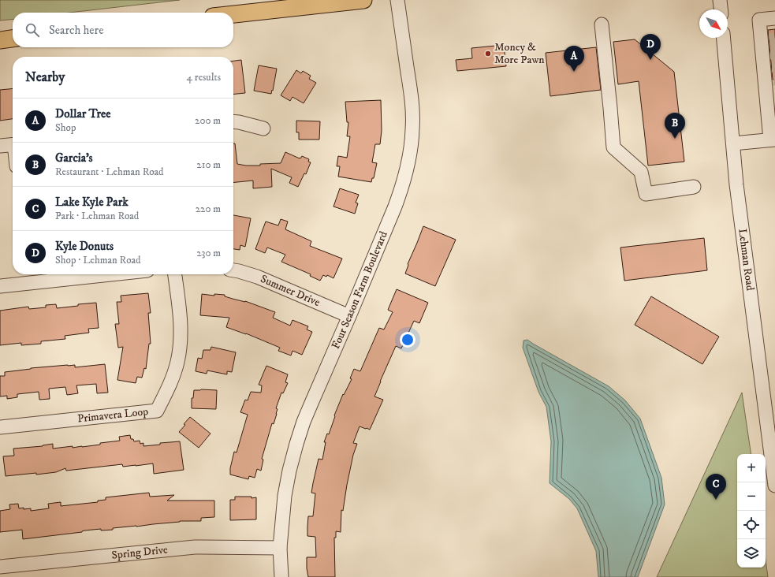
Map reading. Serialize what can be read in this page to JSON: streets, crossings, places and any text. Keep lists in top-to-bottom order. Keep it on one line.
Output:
{"streets":{"street":["Lehman Road","Four Season Farm Boulevard","Summer Drive","Primavera Loop","Spring Drive"]},"crossings":[["Four Season Farm Boulevard","Summer Drive"],["Four Season Farm Boulevard","Spring Drive"]],"places":["Money & More Pawn"],"north":"bottom right","page":{"search":"Search here","pins":["D","A","B","C"],"heading":["Nearby","4 results"],"list":[{"mark":"A","name":"Dollar Tree","note":"Shop","value":"200 m"},{"mark":"B","name":"Garcia's","note":"Restaurant · Lehman Road","value":"210 m"},{"mark":"C","name":"Lake Kyle Park","note":"Park · Lehman Road","value":"220 m"},{"mark":"D","name":"Kyle Donuts","note":"Shop · Lehman Road","value":"230 m"}],"map_buttons":["+","−"]}}
